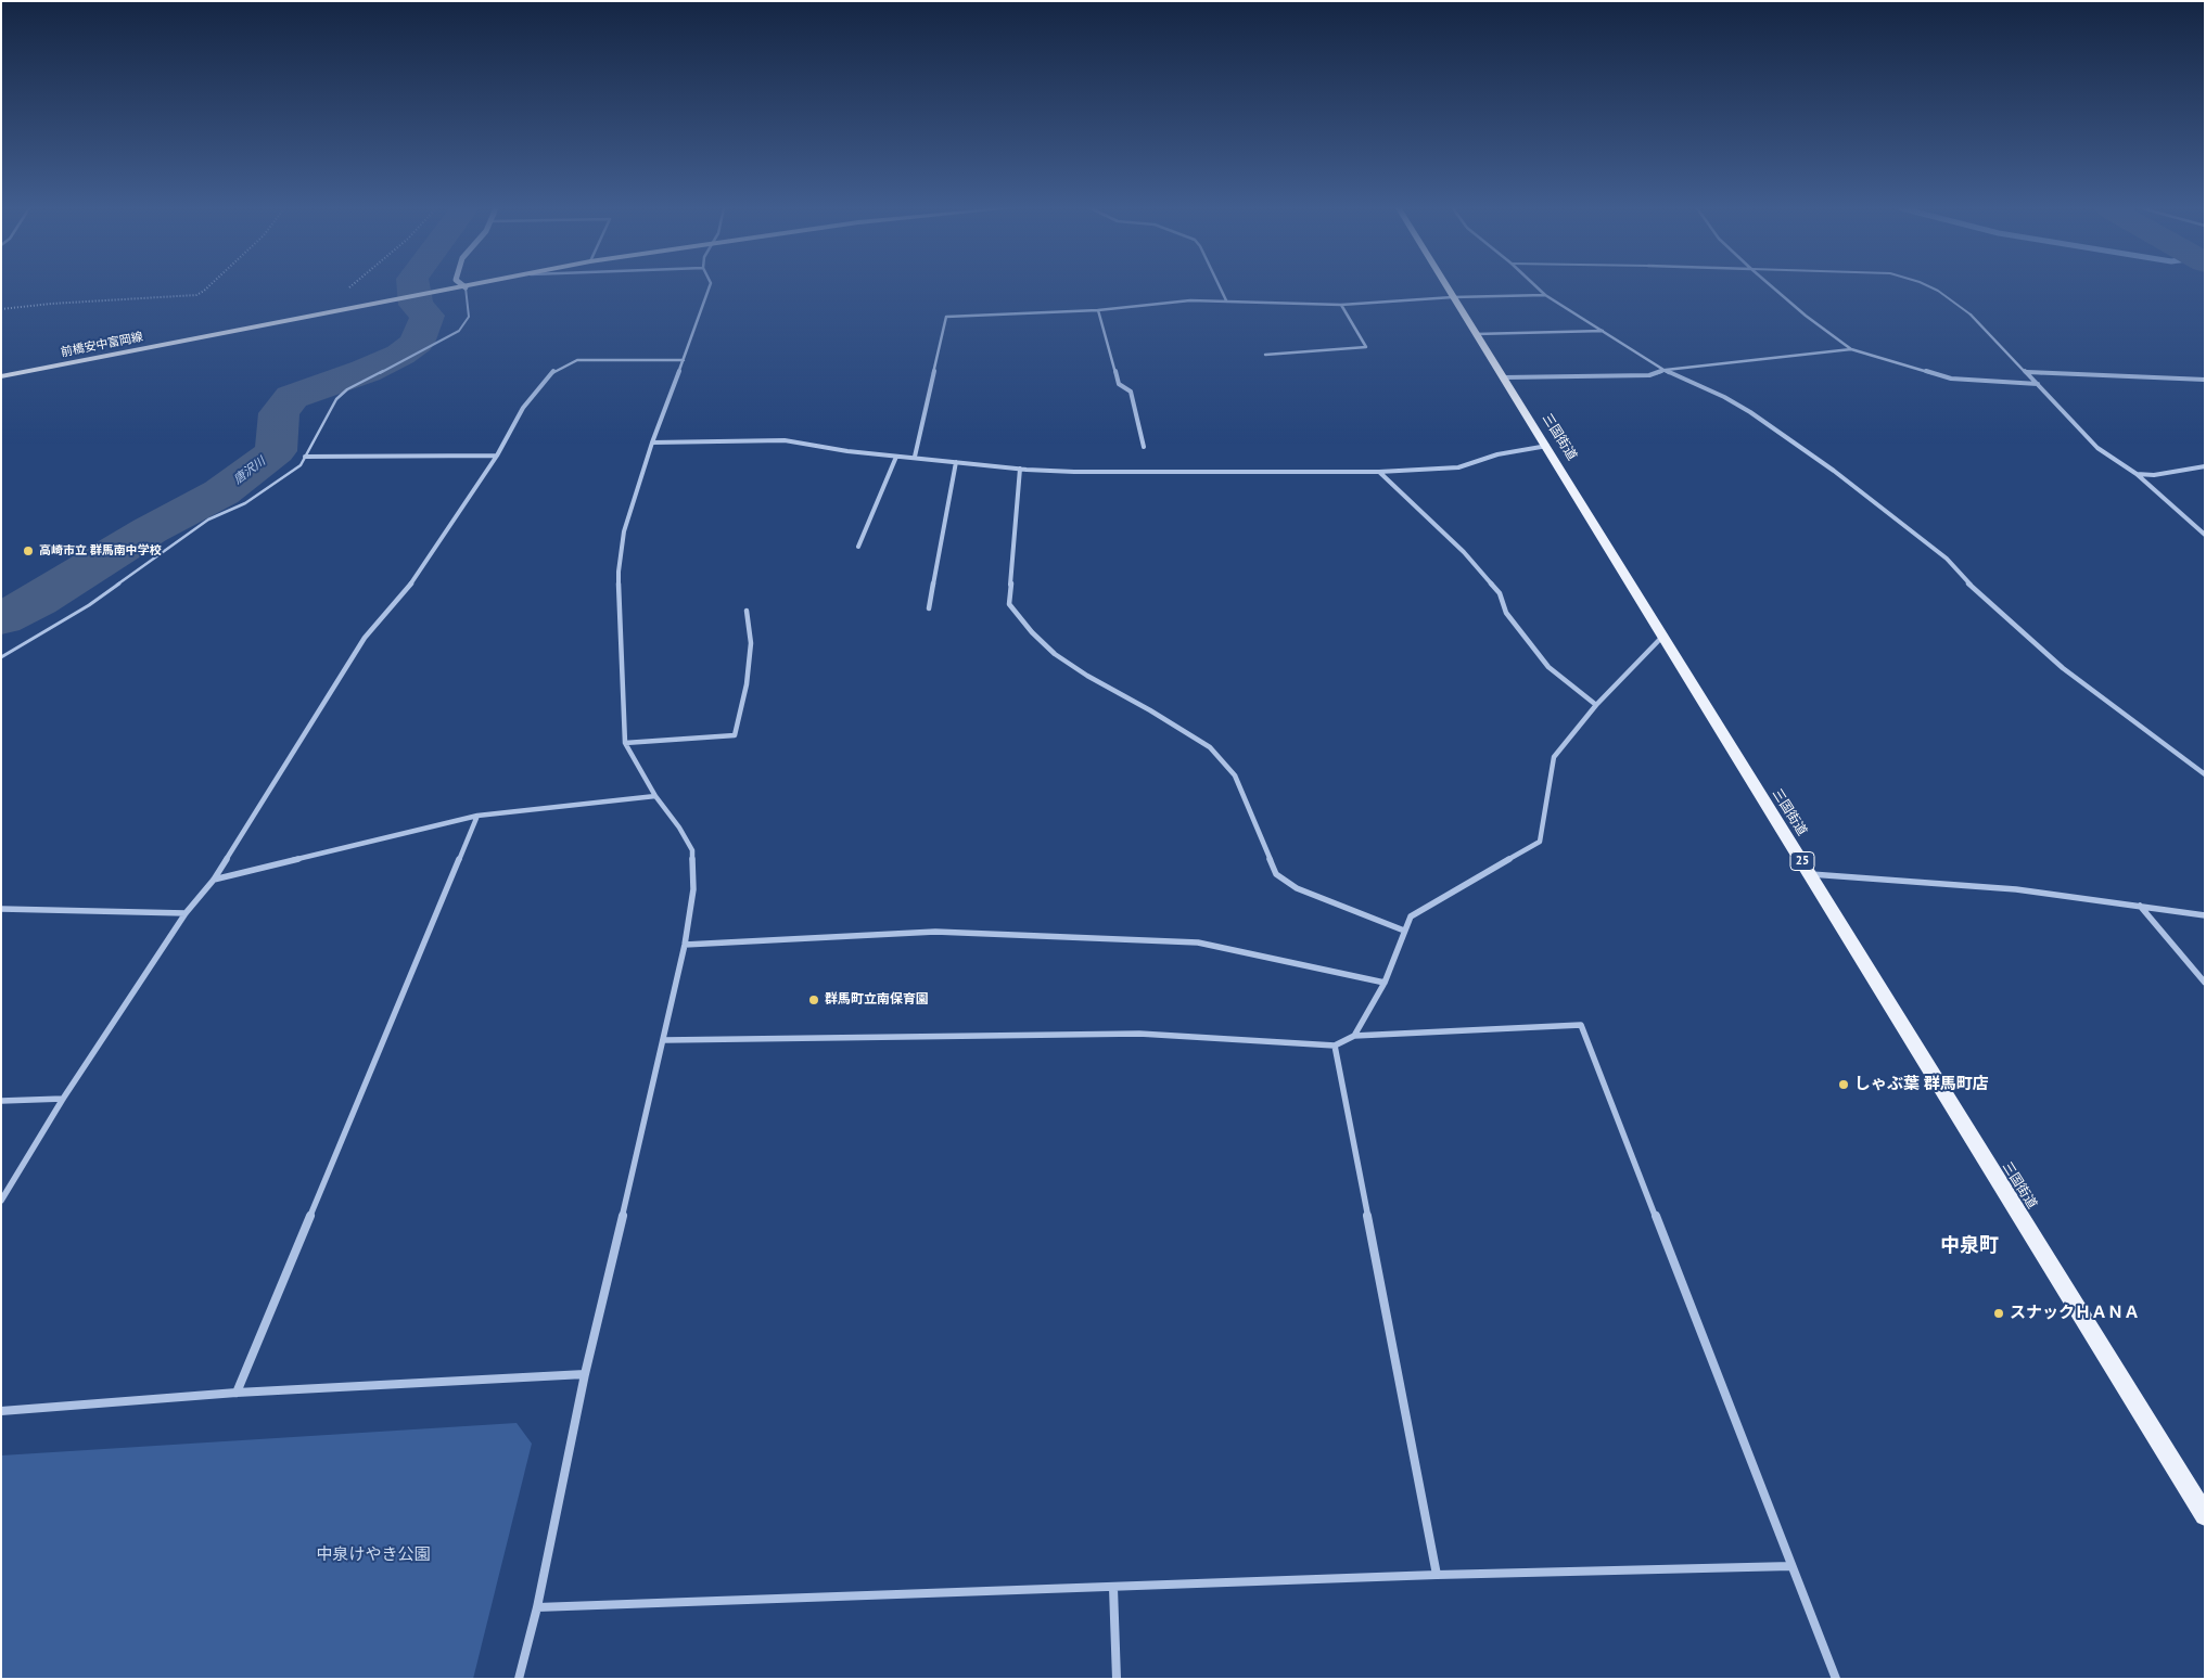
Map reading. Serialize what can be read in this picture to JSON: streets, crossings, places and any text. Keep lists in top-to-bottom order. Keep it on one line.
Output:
{"streets":{"main road":["前橋安中富岡線","三国街道","25"]},"districts":["中泉町"],"water":["唐沢川"],"parks":["中泉けやき公園"],"places":["高崎市立 群馬南中学校","群馬町立南保育園","しゃぶ葉 群馬町店","スナックＨＡＮＡ"]}
